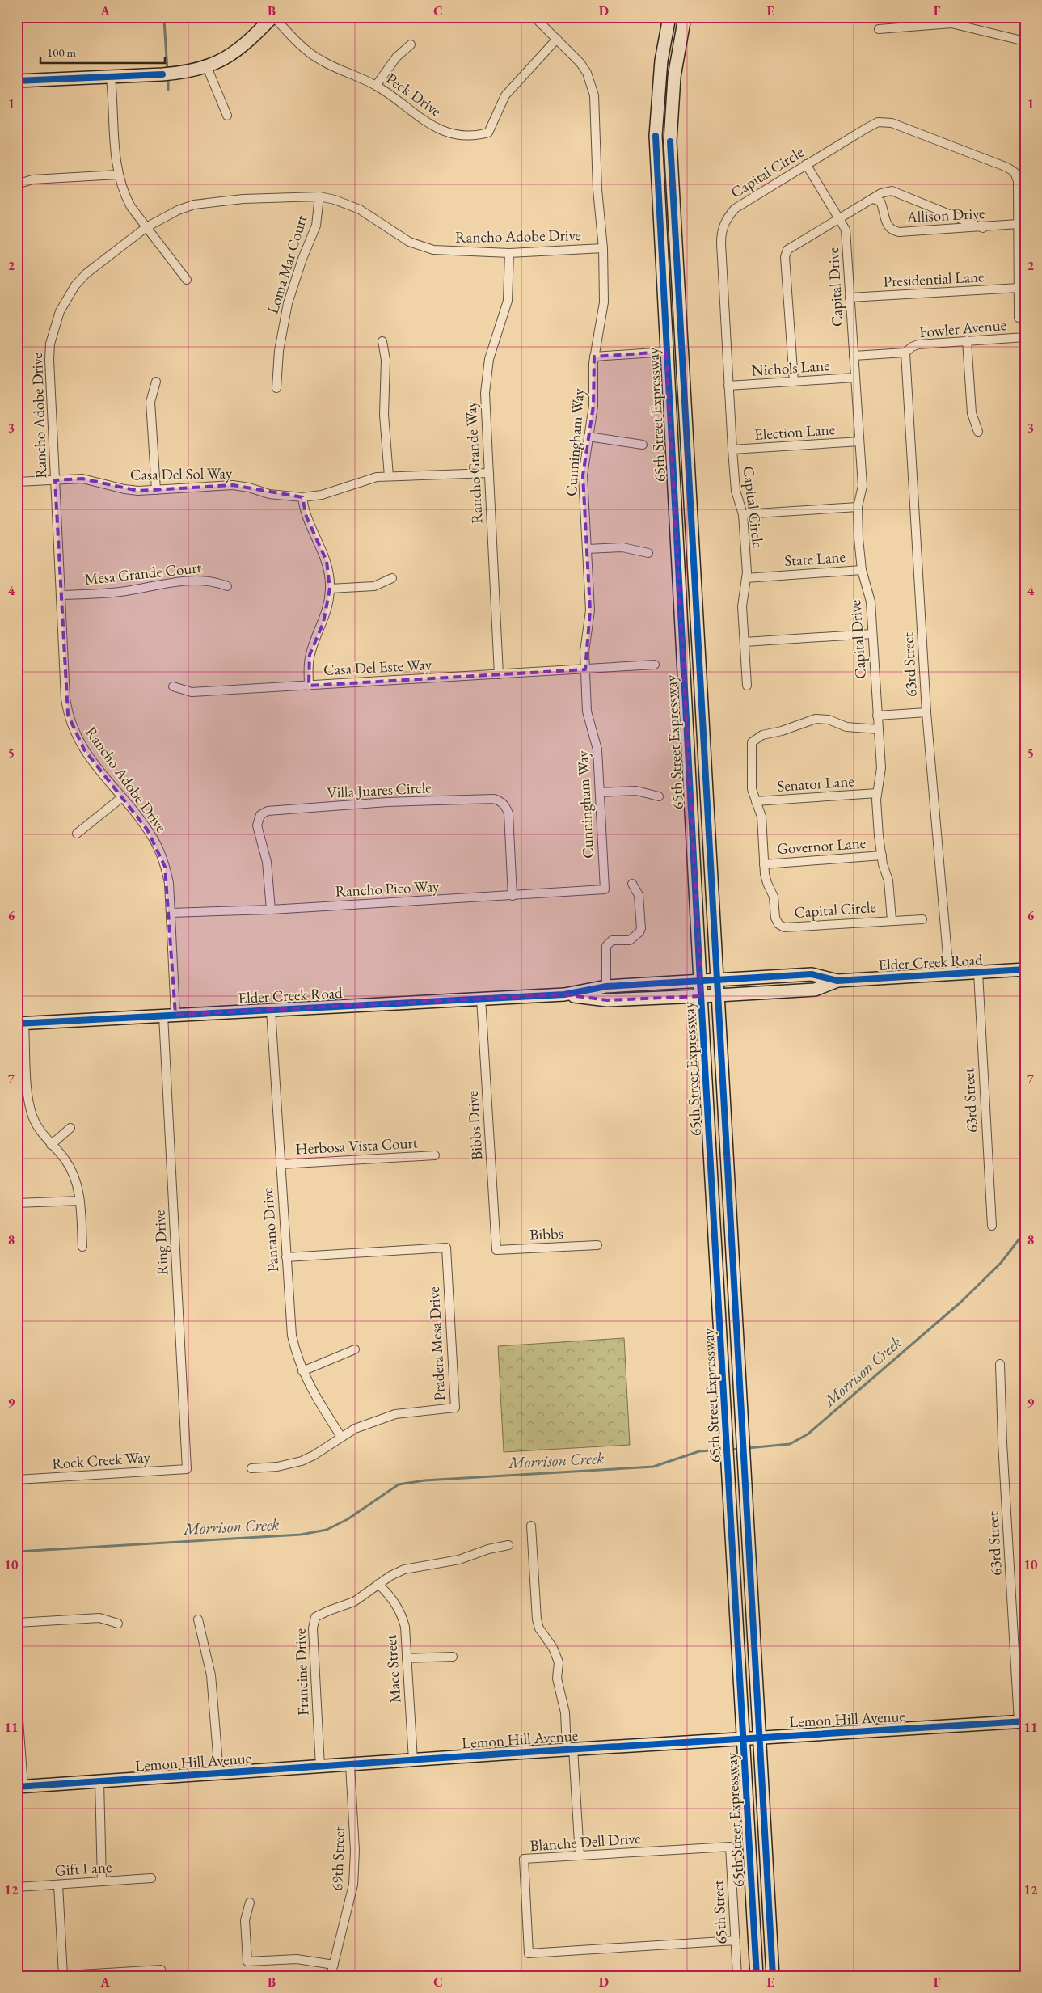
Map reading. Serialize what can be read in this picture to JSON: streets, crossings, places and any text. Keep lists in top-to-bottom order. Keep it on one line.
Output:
{"streets":{"main road":["65th Street Expressway","Elder Creek Road","Lemon Hill Avenue"],"street":["Peck Drive","Capital Circle","Allison Drive","Rancho Adobe Drive","Loma Mar Court","Presidential Lane","Capital Drive","Fowler Avenue","Nichols Lane","Election Lane","Cunningham Way","Rancho Grande Way","Casa Del Sol Way","State Lane","Mesa Grande Court","63rd Street","Casa Del Este Way","Senator Lane","Villa Juares Circle","Governor Lane","Rancho Pico Way","Bibbs Drive","Herbosa Vista Court","Pantano Drive","Bibbs","Ring Drive","Pradera Mesa Drive","Rock Creek Way","Mace Street","Francine Drive","Blanche Dell Drive","69th Street","Gift Lane","65th Street"]},"crossings":[["Peck Drive","Cunningham Way"],["Capital Circle","Allison Drive"],["Capital Circle","Presidential Lane"],["Capital Circle","Capital Drive"],["Capital Circle","Nichols Lane"],["Capital Circle","Election Lane"],["Capital Circle","State Lane"],["Capital Circle","Senator Lane"],["Capital Circle","Governor Lane"],["Rancho Adobe Drive","Loma Mar Court"],["Rancho Adobe Drive","Cunningham Way"],["Rancho Adobe Drive","Rancho Grande Way"],["Rancho Adobe Drive","Casa Del Sol Way"],["Rancho Adobe Drive","Mesa Grande Court"],["Rancho Adobe Drive","Rancho Pico Way"],["Rancho Adobe Drive","Elder Creek Road"],["Presidential Lane","Capital Drive"],["Capital Drive","Nichols Lane"],["Capital Drive","Election Lane"],["Capital Drive","State Lane"],["Capital Drive","Senator Lane"],["Capital Drive","Governor Lane"],["Fowler Avenue","63rd Street"],["65th Street Expressway","Elder Creek Road"],["65th Street Expressway","Lemon Hill Avenue"],["Cunningham Way","Casa Del Este Way"],["Cunningham Way","Rancho Pico Way"],["Rancho Grande Way","Casa Del Sol Way"],["Rancho Grande Way","Casa Del Este Way"],["63rd Street","Elder Creek Road"],["63rd Street","Lemon Hill Avenue"],["Villa Juares Circle","Rancho Pico Way"],["Elder Creek Road","Bibbs Drive"],["Elder Creek Road","Pantano Drive"],["Elder Creek Road","Ring Drive"],["Bibbs Drive","Bibbs"],["Herbosa Vista Court","Pantano Drive"],["Pantano Drive","Pradera Mesa Drive"],["Ring Drive","Rock Creek Way"],["Mace Street","Francine Drive"],["Mace Street","Lemon Hill Avenue"],["Francine Drive","Lemon Hill Avenue"],["Lemon Hill Avenue","69th Street"],["Blanche Dell Drive","65th Street"]],"water":["Morrison Creek"],"scale_bar":"100 m","grid":{"columns":["A","B","C","D","E","F"],"rows":["1","2","3","4","5","6","7","8","9","10","11","12"]}}
